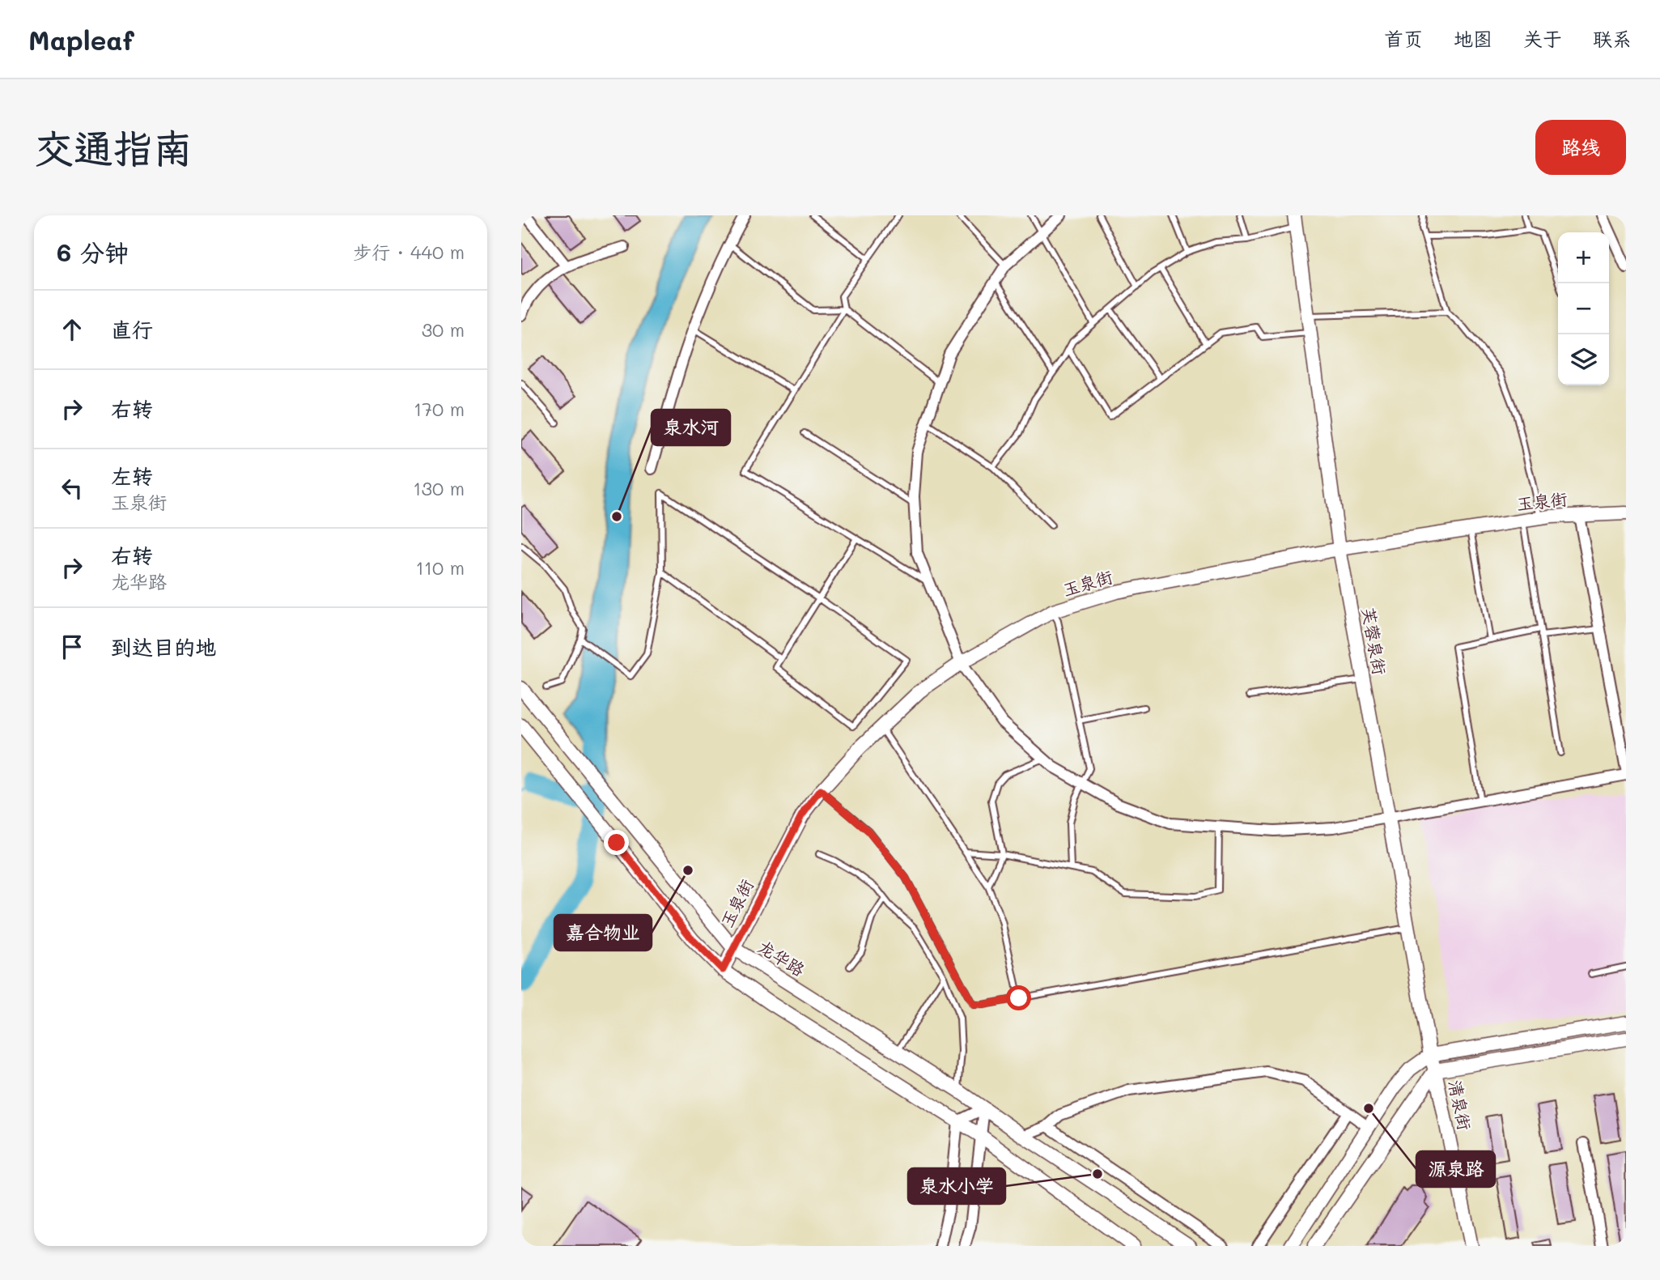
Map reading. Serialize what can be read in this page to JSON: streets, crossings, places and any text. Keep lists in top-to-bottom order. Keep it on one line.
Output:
{"streets":{"street":["玉泉街","芙蓉泉街","龙华路","清泉街"]},"crossings":[["玉泉街","芙蓉泉街"],["玉泉街","龙华路"],["芙蓉泉街","清泉街"]],"places":["泉水河","嘉合物业","源泉路","泉水小学"],"page":{"header":"Mapleaf","nav":["首页","地图","关于","联系"],"buttons":"路线","title":"交通指南","heading":["6 分钟","步行 · 440 m"],"map_buttons":["+","−"],"list":[["直行","30 m"],["右转","170 m"],["左转","玉泉街","130 m"],["右转","龙华路","110 m"],"到达目的地"]}}
